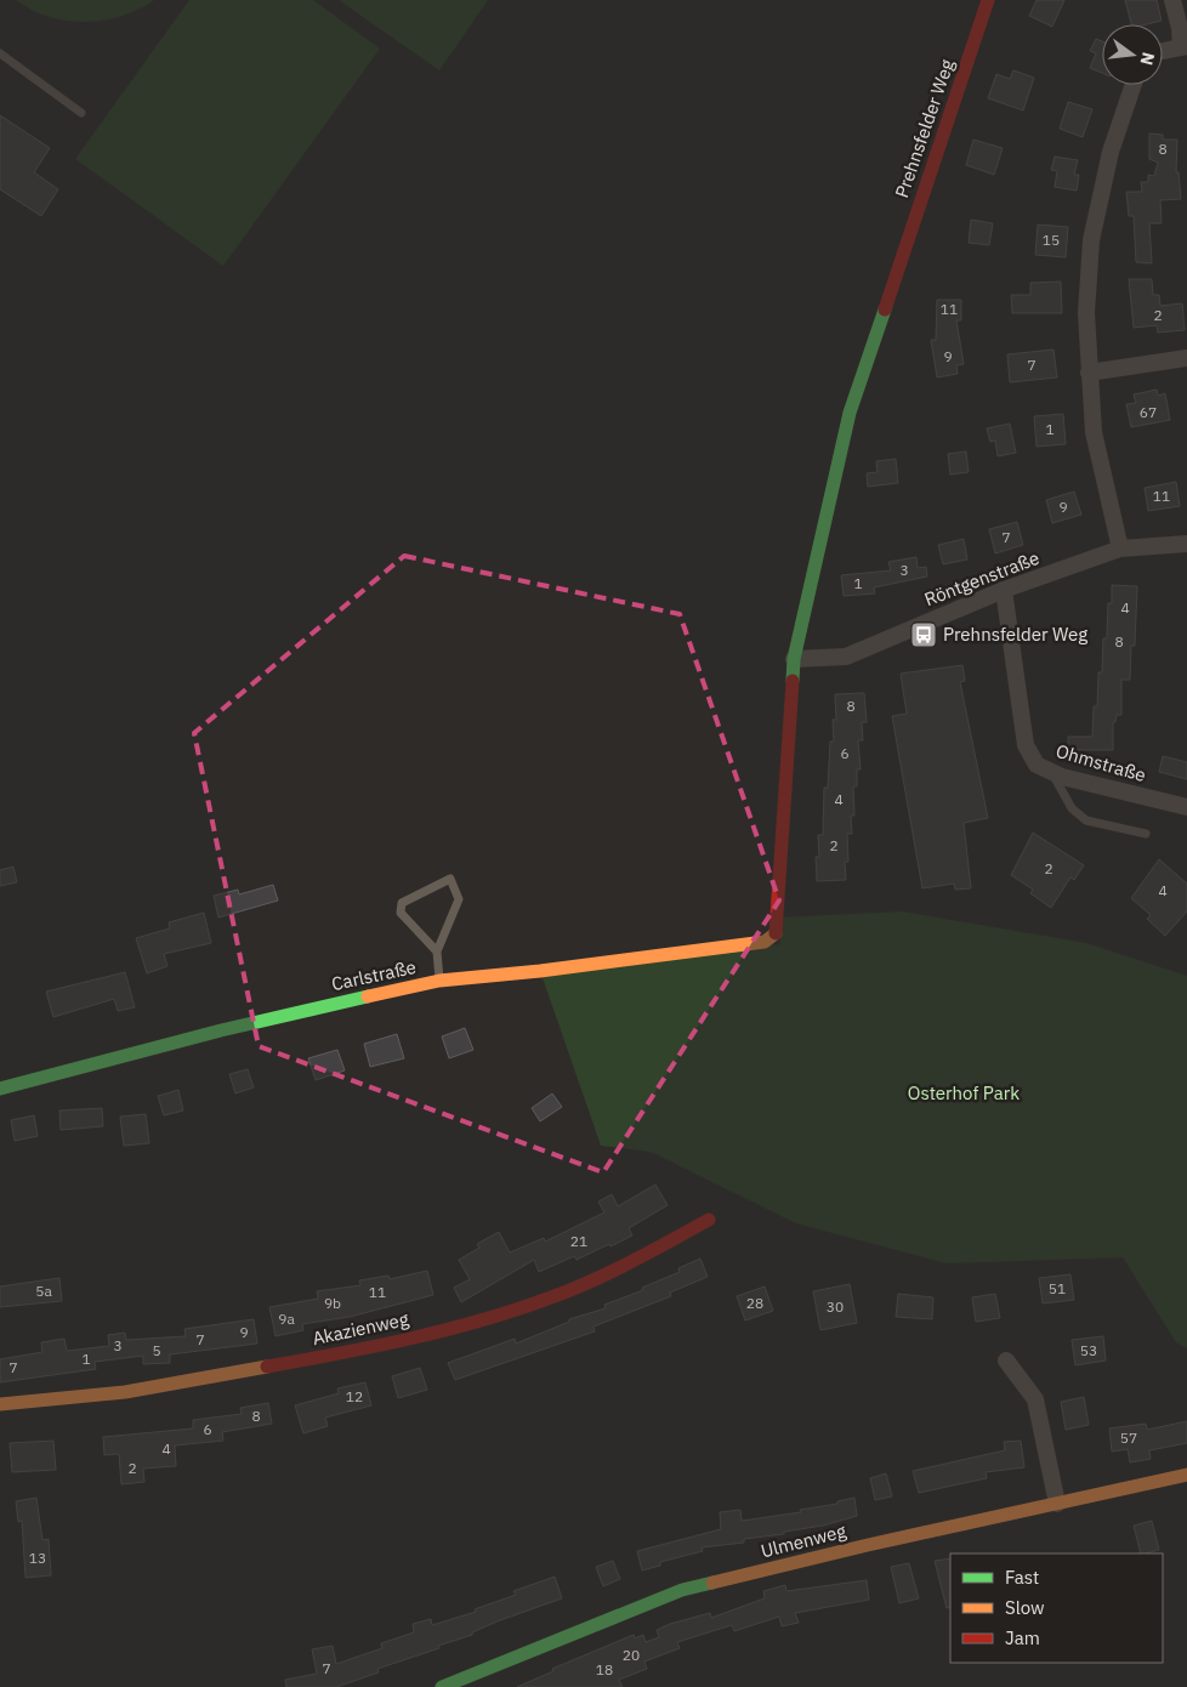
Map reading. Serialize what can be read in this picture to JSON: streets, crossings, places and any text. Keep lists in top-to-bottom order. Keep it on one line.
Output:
{"streets":{"street":["Prehnsfelder Weg","Röntgenstraße","Ohmstraße","Carlstraße","Akazienweg","Ulmenweg"]},"crossings":[["Prehnsfelder Weg","Röntgenstraße"],["Prehnsfelder Weg","Carlstraße"],["Röntgenstraße","Ohmstraße"]],"parks":["Osterhof Park"],"places":{"bus stop":["Prehnsfelder Weg"]},"house_numbers":["8","15","11","2","9","7","67","1","11","9","7","3","1","4","8","8","6","4","2","2","4","21","51","5a","11","9b","28","30","9a","9","7","3","5","53","1","7","12","8","6","57","4","2","13","20","7","18"],"legend":["Fast","Slow","Jam"],"north":"right"}
